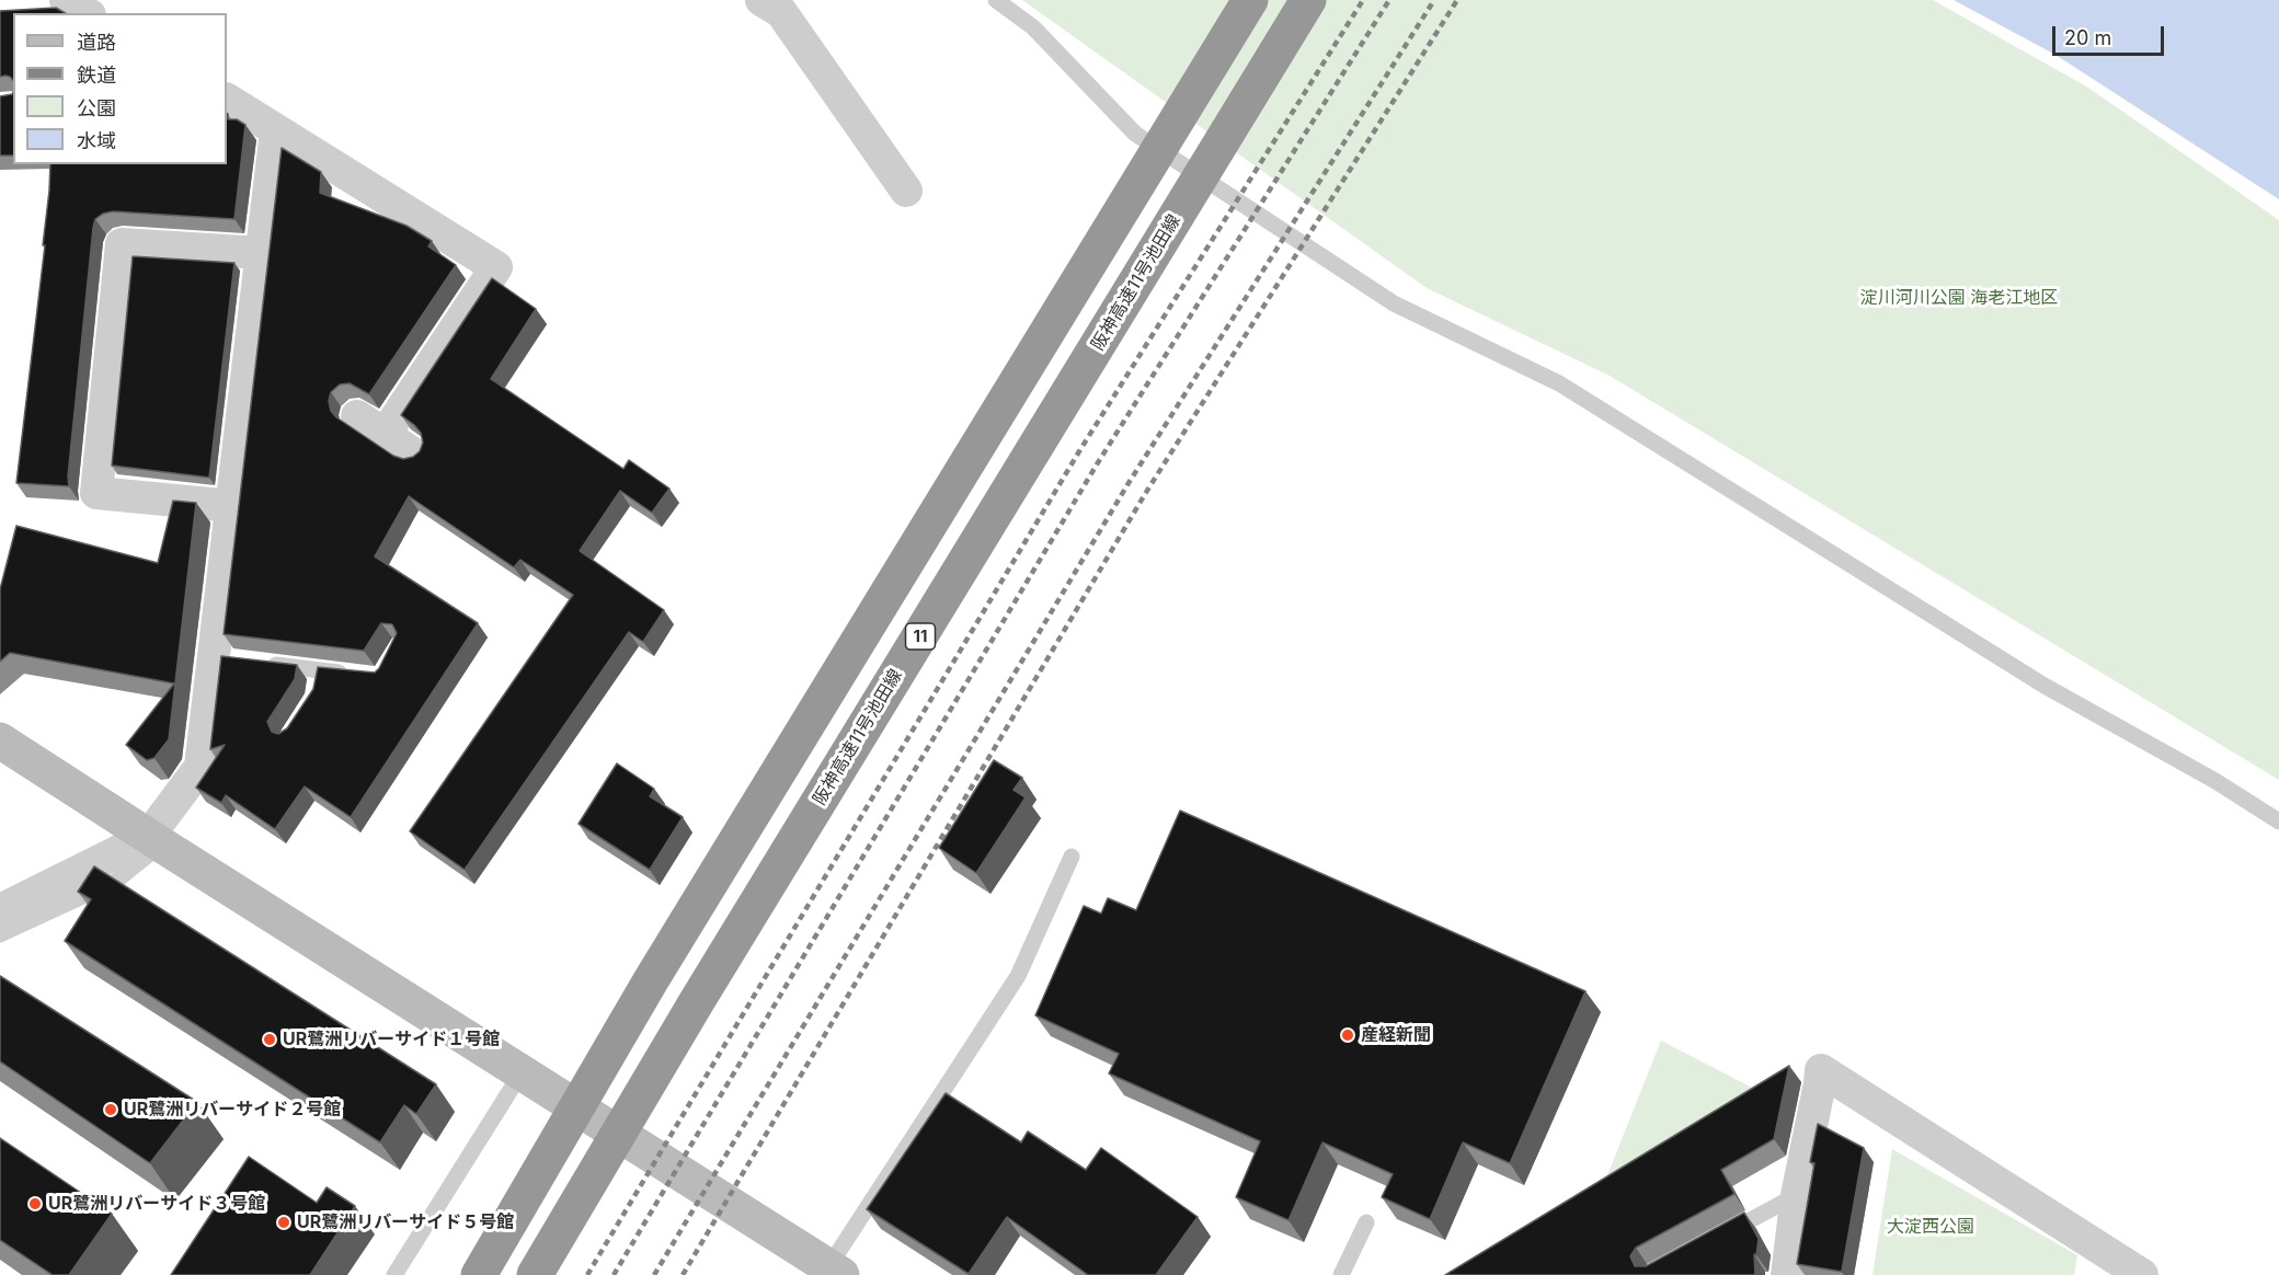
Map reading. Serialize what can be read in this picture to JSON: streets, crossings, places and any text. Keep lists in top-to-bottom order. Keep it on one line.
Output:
{"streets":{"highway":["阪神高速11号池田線","11"]},"parks":["淀川河川公園 海老江地区","大淀西公園"],"places":["産経新聞","UR鷺洲リバーサイド１号館","UR鷺洲リバーサイド２号館","UR鷺洲リバーサイド３号館","UR鷺洲リバーサイド５号館"],"legend":["道路","鉄道","公園","水域"],"scale_bar":"20 m"}
